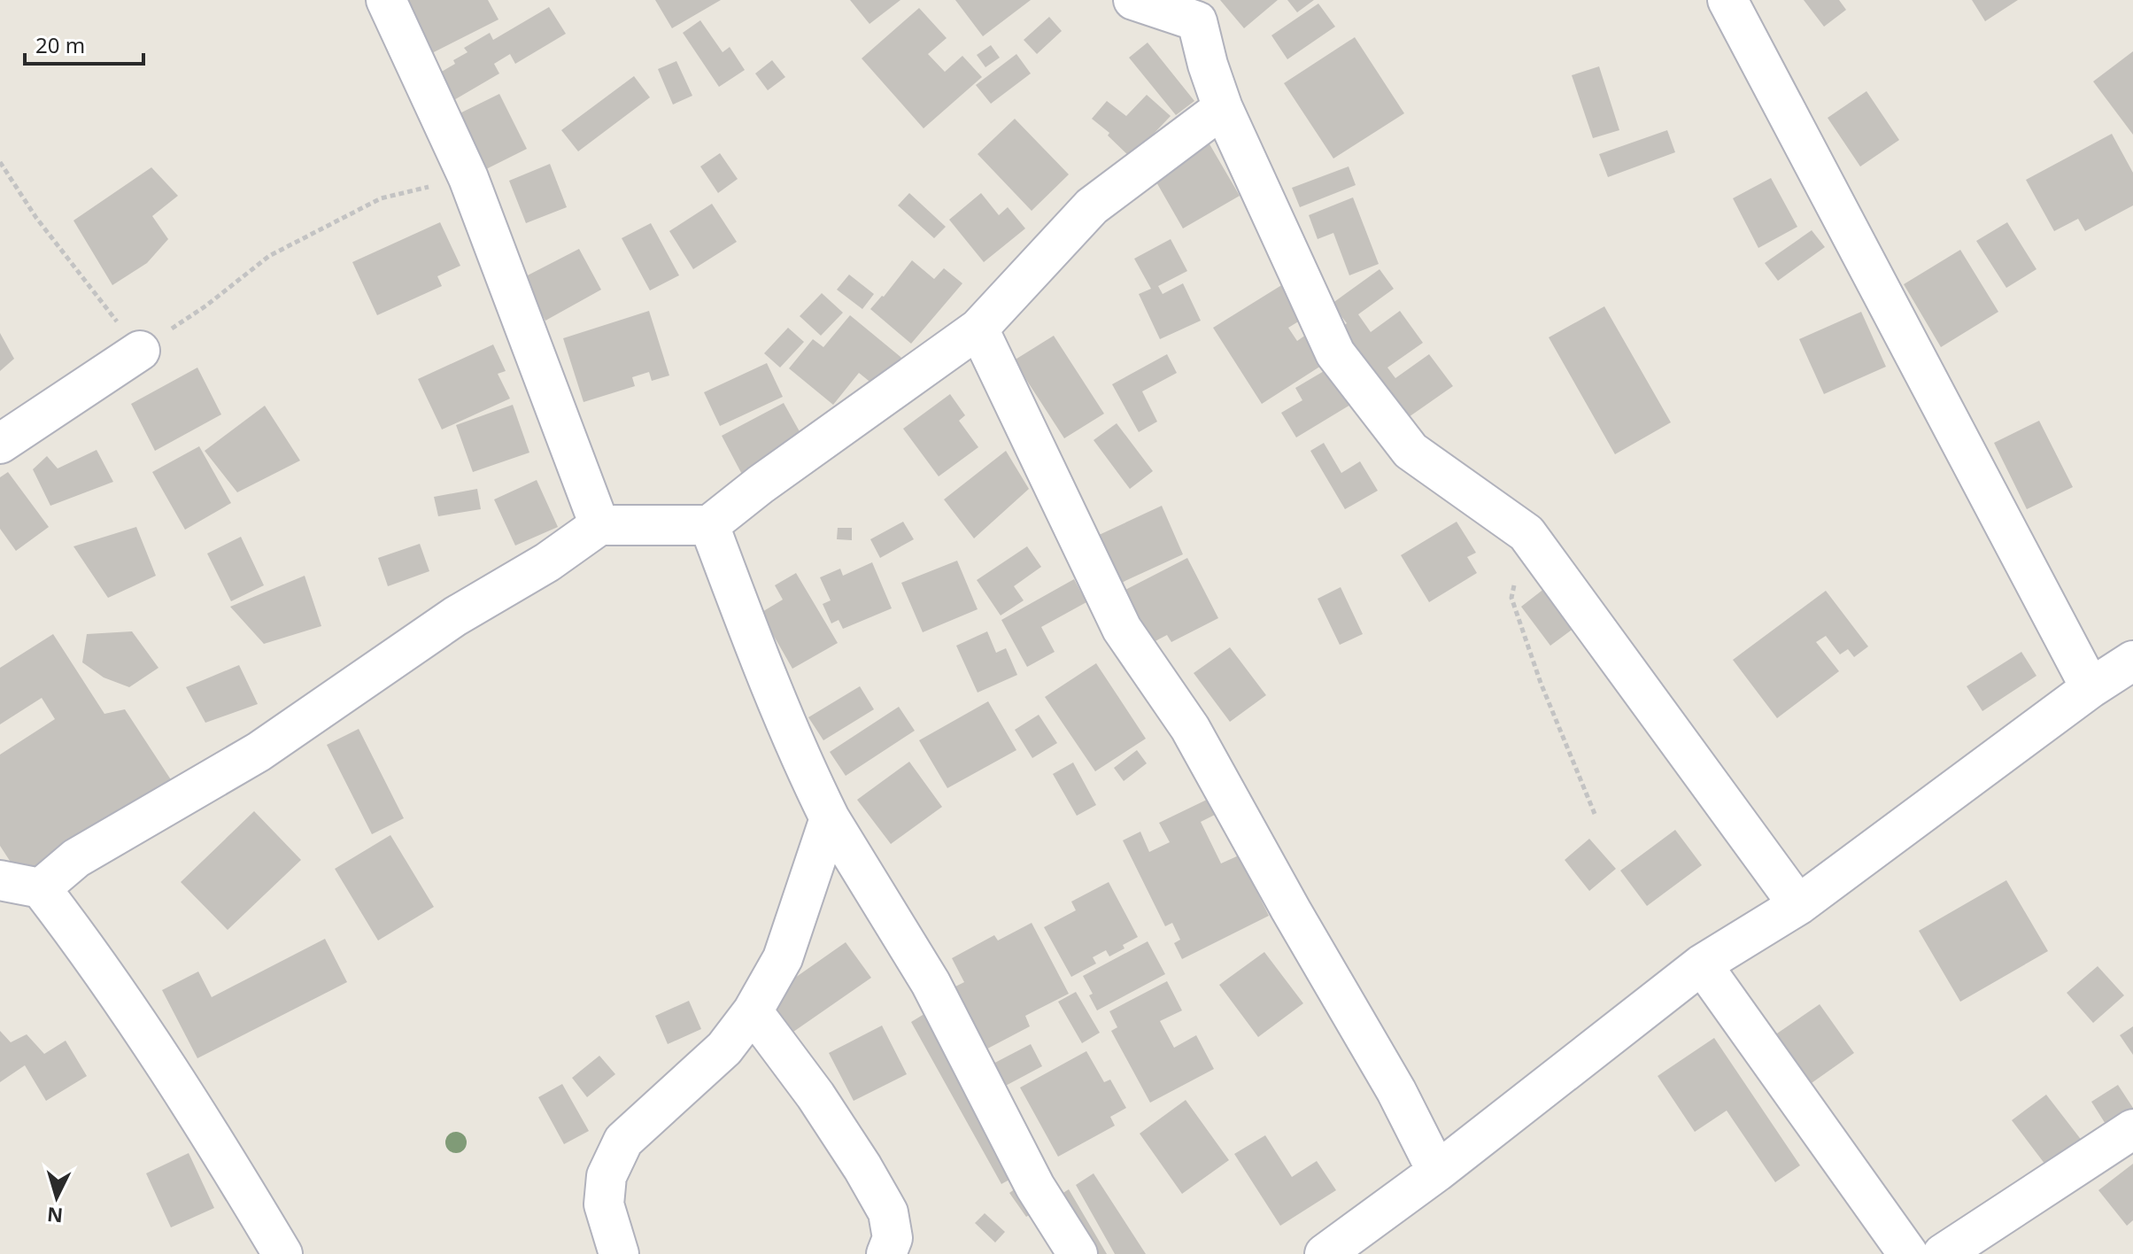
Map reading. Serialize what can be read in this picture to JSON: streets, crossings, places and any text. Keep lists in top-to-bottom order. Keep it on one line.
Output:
{"scale_bar":"20 m","north":"bottom"}
